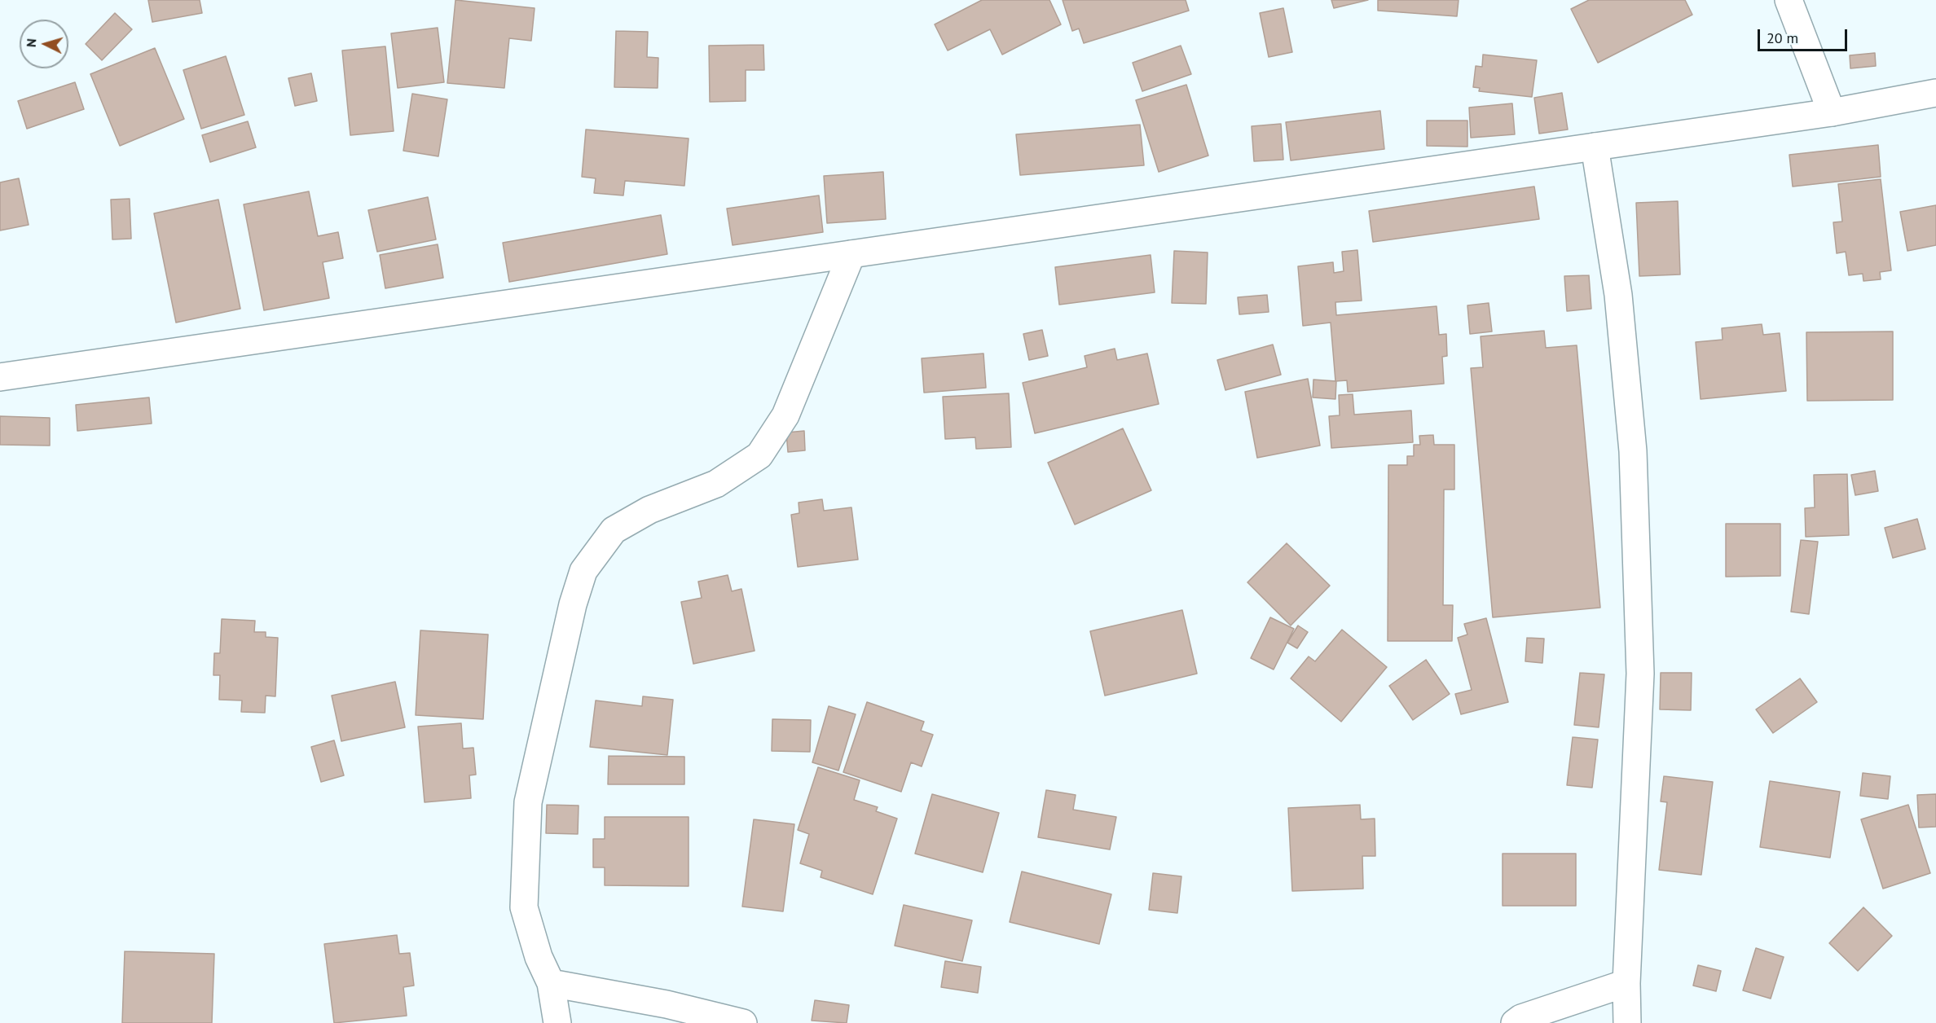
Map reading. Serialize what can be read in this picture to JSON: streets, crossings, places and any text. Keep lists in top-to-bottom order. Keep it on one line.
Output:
{"scale_bar":"20 m","north":"left"}
